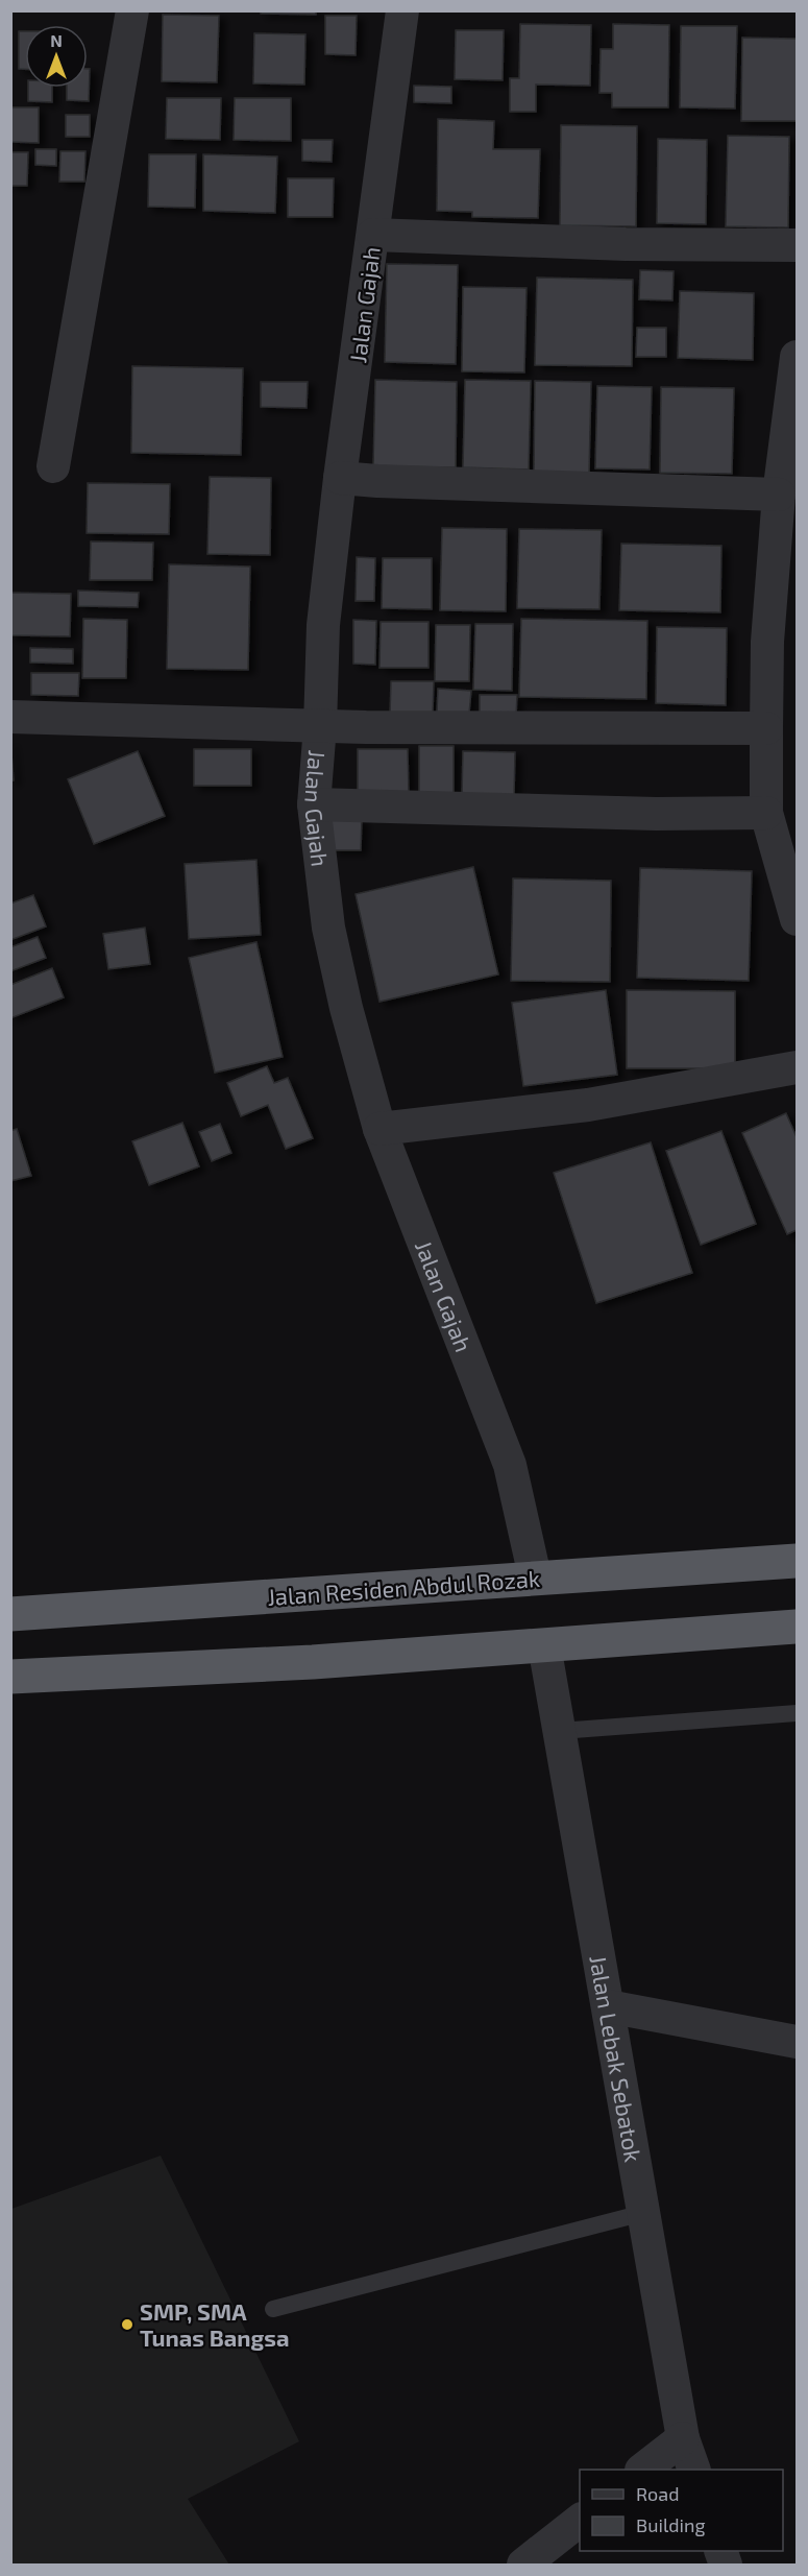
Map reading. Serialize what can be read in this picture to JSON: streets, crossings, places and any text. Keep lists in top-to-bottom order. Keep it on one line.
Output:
{"streets":{"highway":["Jalan Residen Abdul Rozak"],"street":["Jalan Gajah","Jalan Lebak Sebatok"]},"crossings":[["Jalan Gajah","Jalan Residen Abdul Rozak"]],"places":["SMP, SMA Tunas Bangsa"],"legend":["Road","Building"],"north":"top"}
